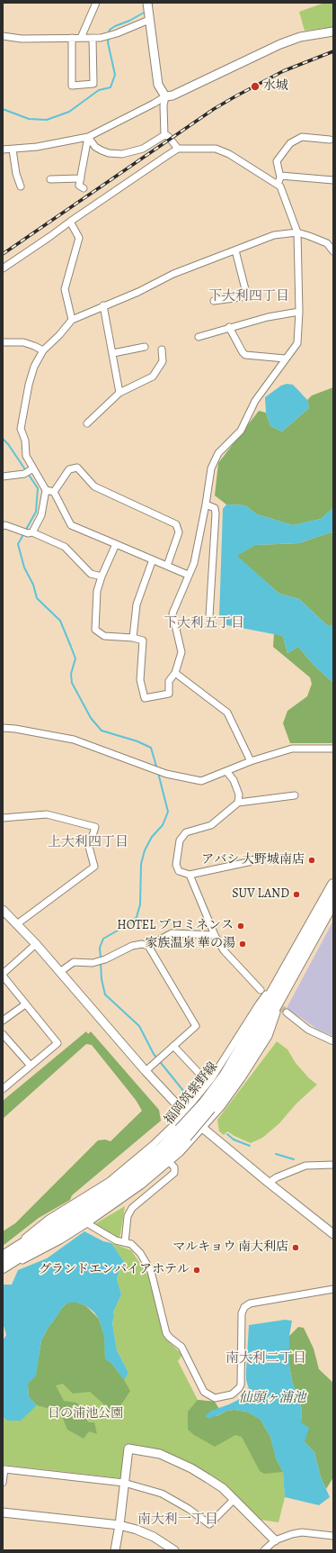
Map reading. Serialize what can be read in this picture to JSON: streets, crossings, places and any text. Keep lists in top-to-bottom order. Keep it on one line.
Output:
{"streets":{"main road":["福岡筑紫野線"]},"districts":["下大利四丁目","下大利五丁目","上大利四丁目","南大利二丁目","南大利一丁目"],"water":["仙頭ヶ浦池"],"parks":["日の浦池公園"],"places":["水城","アバシ 大野城南店","SUV LAND","HOTEL プロミネンス","家族温泉 華の湯","マルキョウ 南大利店","グランドエンパイアホテル"]}
